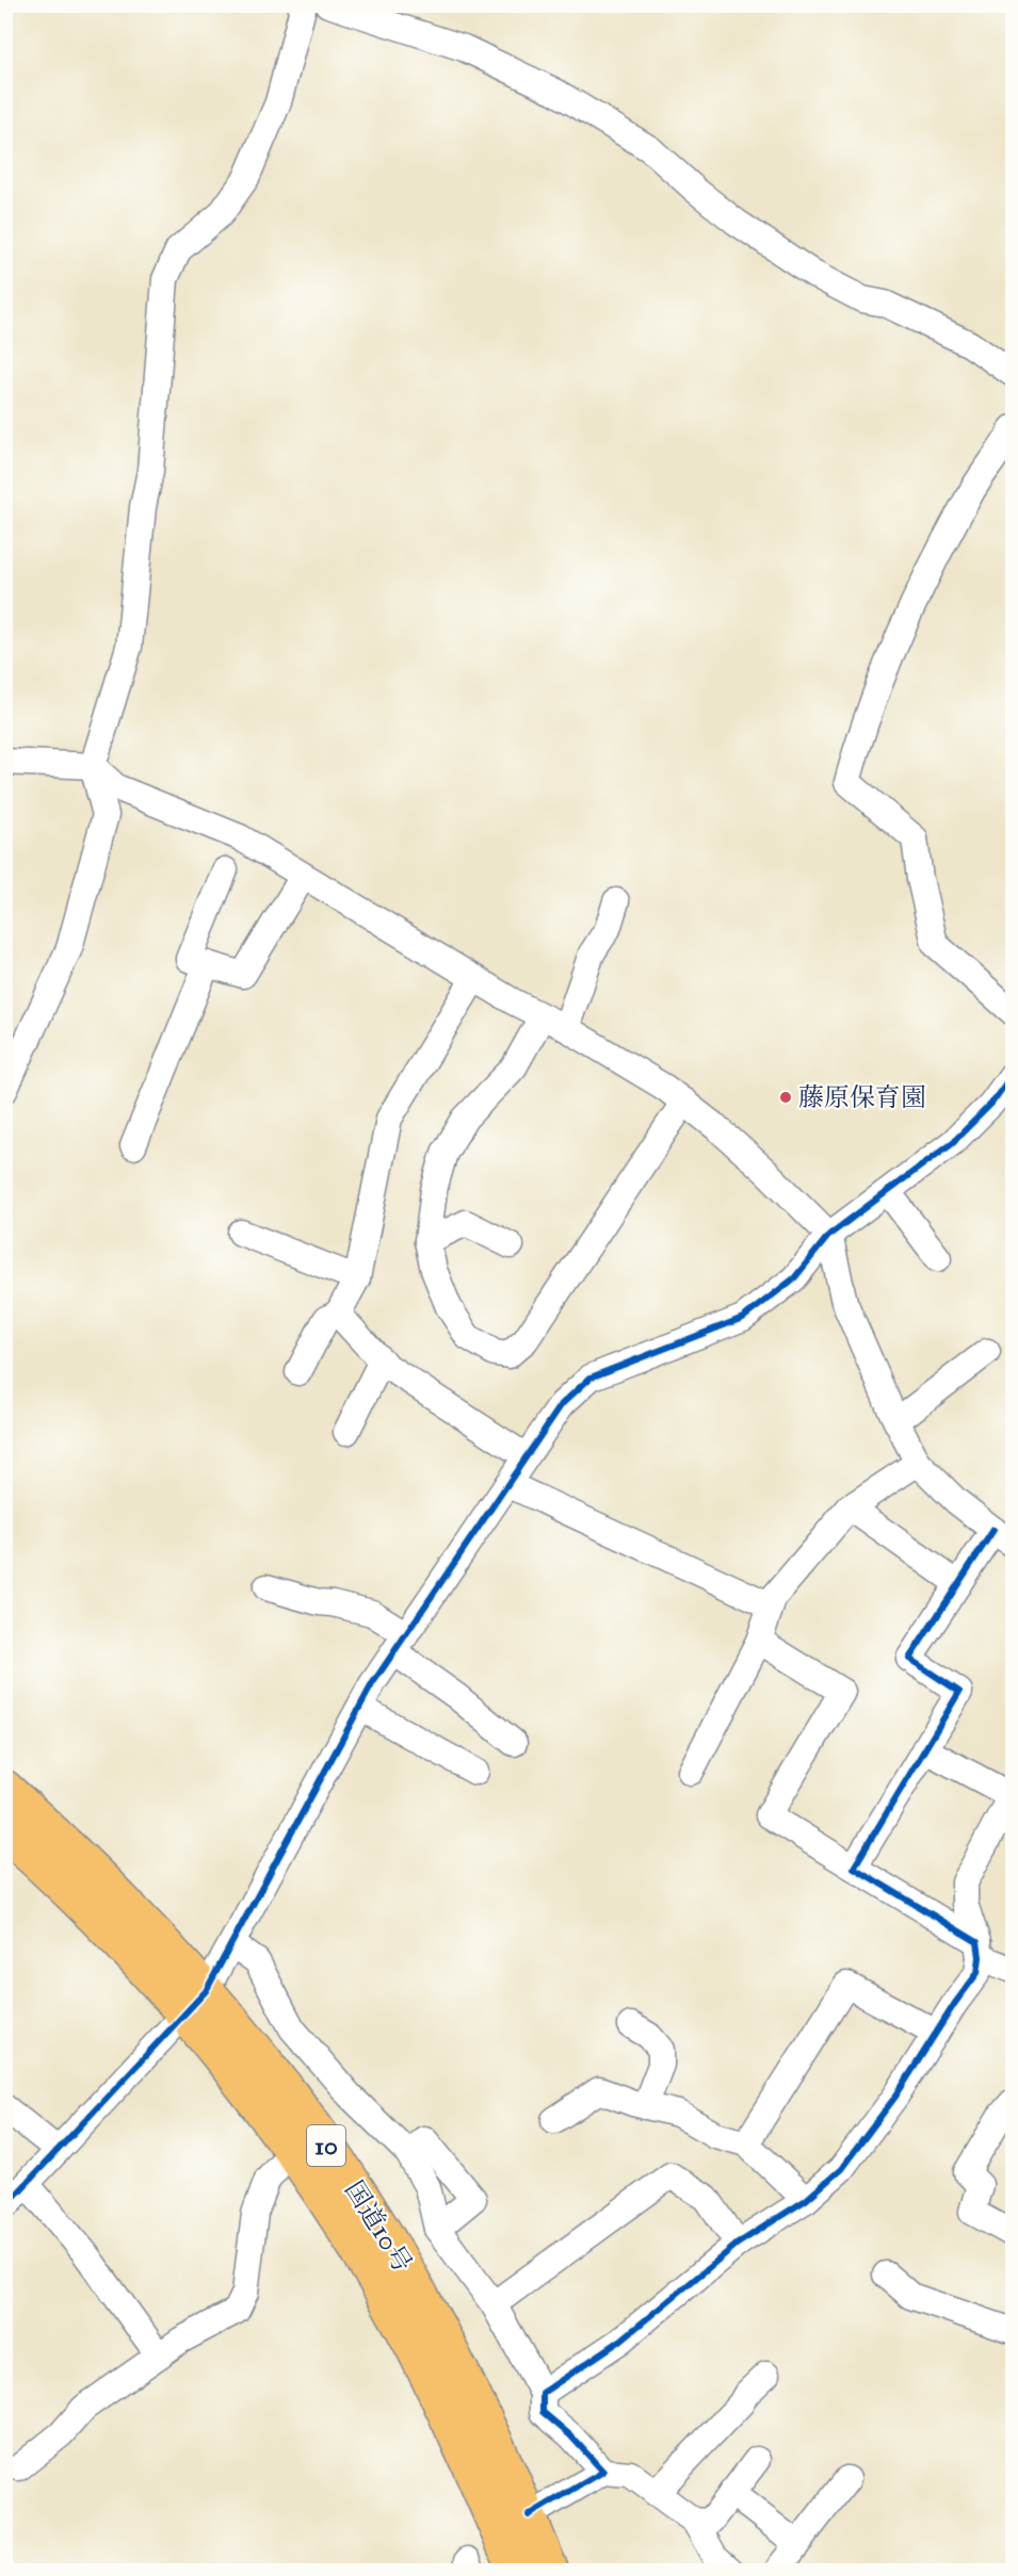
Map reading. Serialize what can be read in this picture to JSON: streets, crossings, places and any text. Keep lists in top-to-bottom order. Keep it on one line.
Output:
{"streets":{"highway":["10","国道10号"]},"places":["藤原保育園"]}
